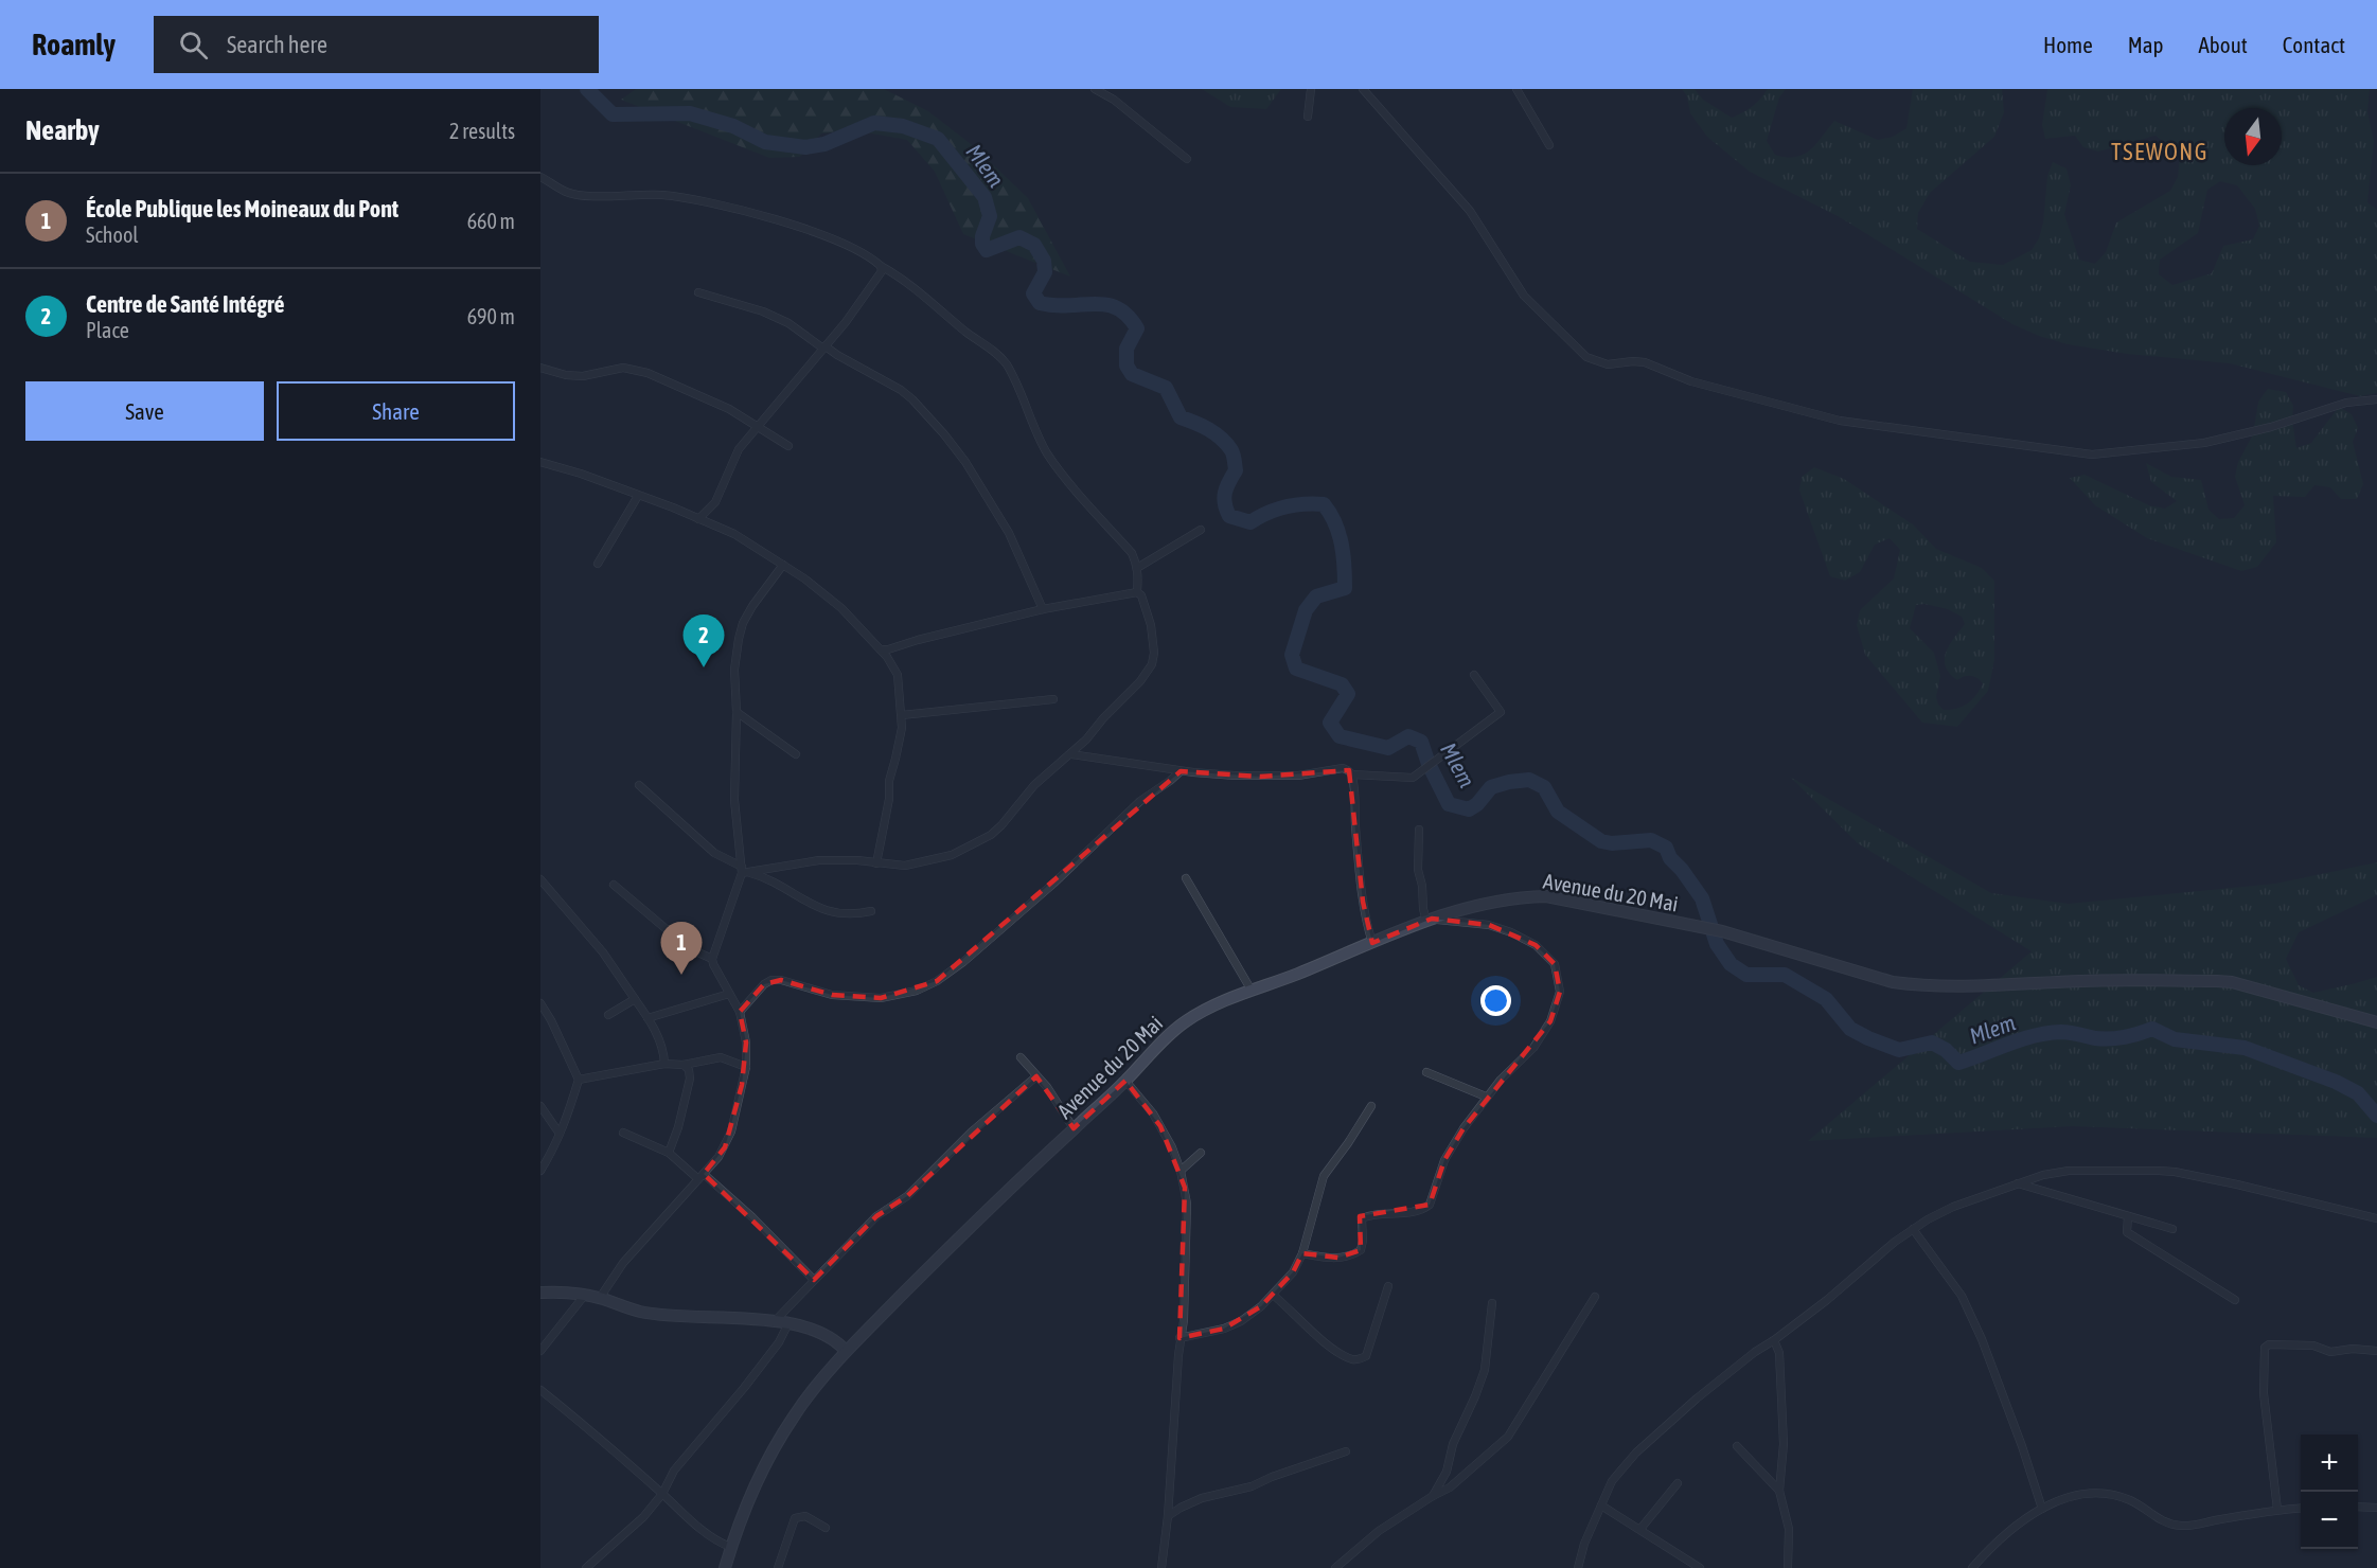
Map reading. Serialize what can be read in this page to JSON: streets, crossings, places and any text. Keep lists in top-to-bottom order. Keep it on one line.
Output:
{"streets":{"main road":["Avenue du 20 Mai"]},"districts":["TSEWONG"],"water":["Mlem"],"north":"bottom","page":{"header":"Roamly","search":"Search here","nav":["Home","Map","About","Contact"],"heading":["Nearby","2 results"],"list":[{"mark":"1","name":"École Publique les Moineaux du Pont","note":"School","value":"660 m"},{"mark":"2","name":"Centre de Santé Intégré","note":"Place","value":"690 m"}],"buttons":["Save","Share"],"pins":["2","1"],"map_buttons":["+","−"]}}
